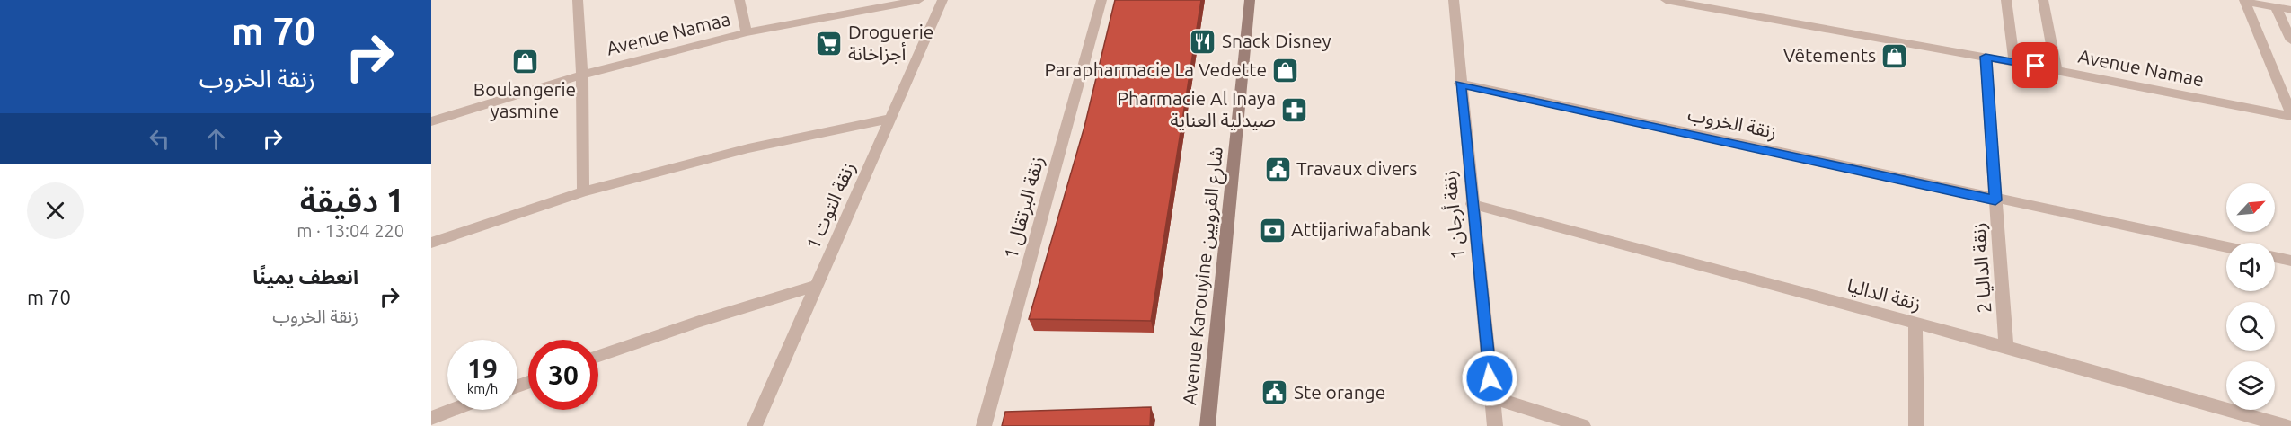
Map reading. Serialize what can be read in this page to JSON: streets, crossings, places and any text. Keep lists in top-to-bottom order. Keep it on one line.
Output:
{"streets":{"street":["Avenue Namaa","Avenue Namae","زنقة الخروب","زنقة التوت 1","زنقة البرتقال 1","زنقة أرجان 1","زنقة الداليا 2","Avenue Karouyine شارع القرويين","زنقة الداليا"]},"crossings":[["Avenue Namae","زنقة الداليا 2"],["زنقة الخروب","زنقة أرجان 1"],["زنقة الخروب","زنقة الداليا 2"],["زنقة أرجان 1","زنقة الداليا"],["زنقة الداليا 2","زنقة الداليا"]],"places":{"restaurant":["Snack Disney"],"supermarket":["Droguerie أجزاخانة"],"shop":["Vêtements","Boulangerie yasmine","Parapharmacie La Vedette"],"pharmacy":["Pharmacie Al Inaya صيدلية العناية"],"public building":["Travaux divers","Ste orange"],"bank":["Attijariwafabank"]},"north":"top right","page":{"turn":["70 m","زنقة الخروب"],"heading":["1 دقيقة","220 m · 13:04"],"list":[{"name":"انعطف يمينًا","note":"زنقة الخروب","value":"70 m"}],"speed":"19 km/h","limit":"30"}}
